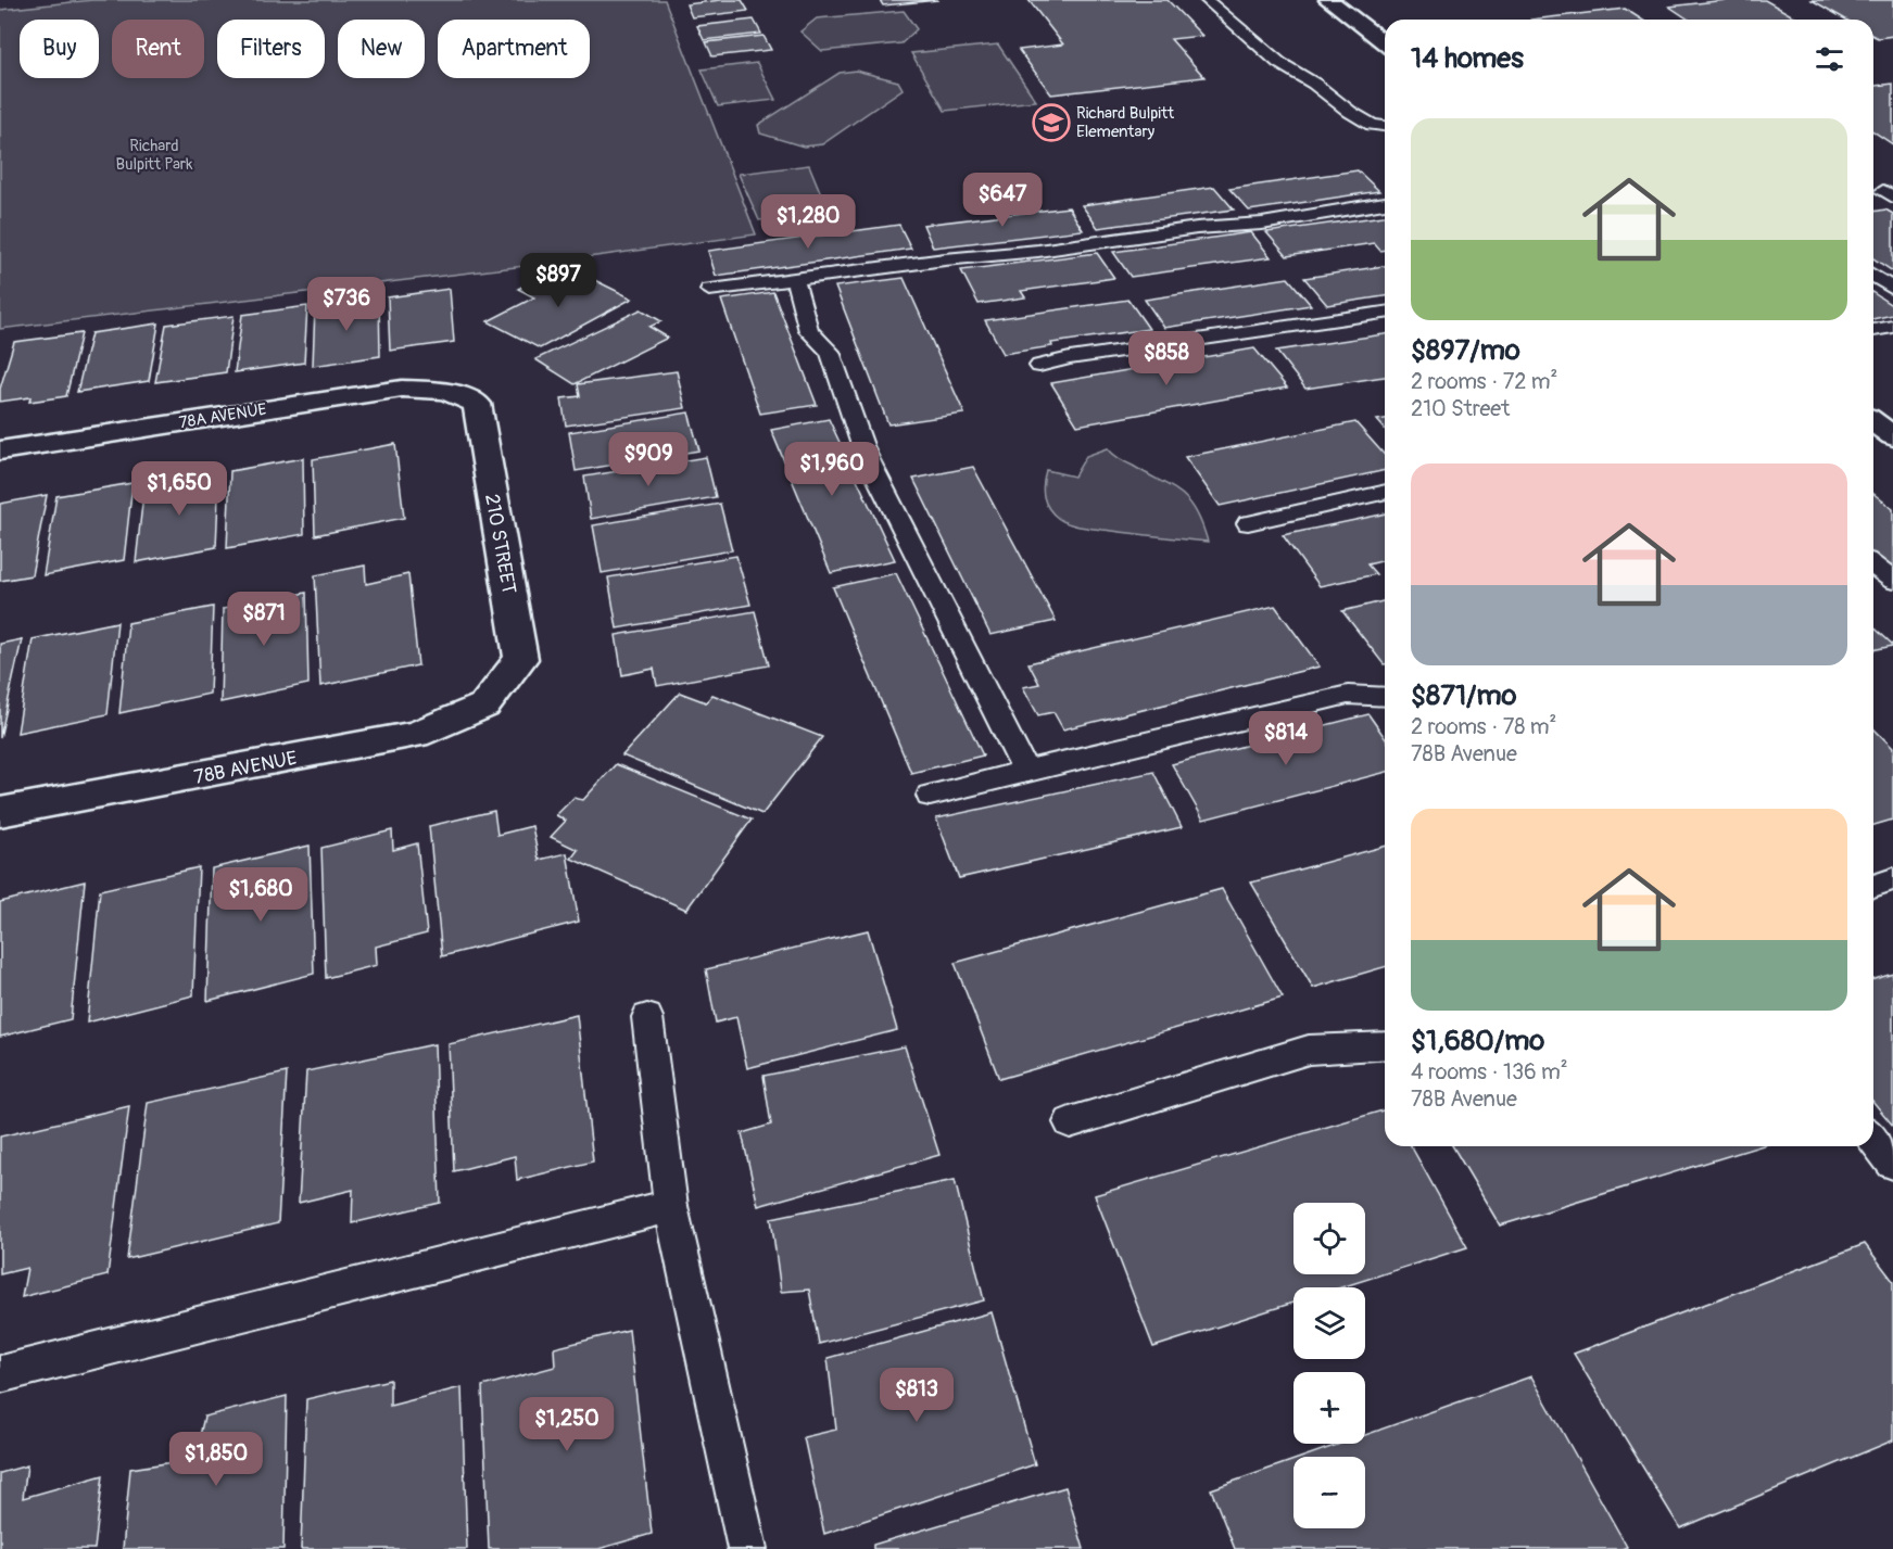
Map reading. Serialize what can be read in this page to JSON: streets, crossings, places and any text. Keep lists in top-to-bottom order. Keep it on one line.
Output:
{"streets":{"street":["78A AVENUE","210 STREET","78B AVENUE"]},"crossings":[["78A AVENUE","210 STREET"],["210 STREET","78B AVENUE"]],"parks":["Richard Bulpitt Park"],"places":{"school or university":["Richard Bulpitt Elementary"]},"page":{"chip":["Buy","Rent","Filters","New","Apartment"],"heading":"14 homes","list":[{"name":"$897/mo","note":"2 rooms · 72 m² · 210 Street"},{"name":"$871/mo","note":"2 rooms · 78 m² · 78B Avenue"},{"name":"$1,680/mo","note":"4 rooms · 136 m² · 78B Avenue"}],"price":["$647","$1,280","$897","$736","$858","$909","$1,960","$1,650","$871","$814","$1,680","$813","$1,250","$1,850"],"map_buttons":["+","−"]}}
